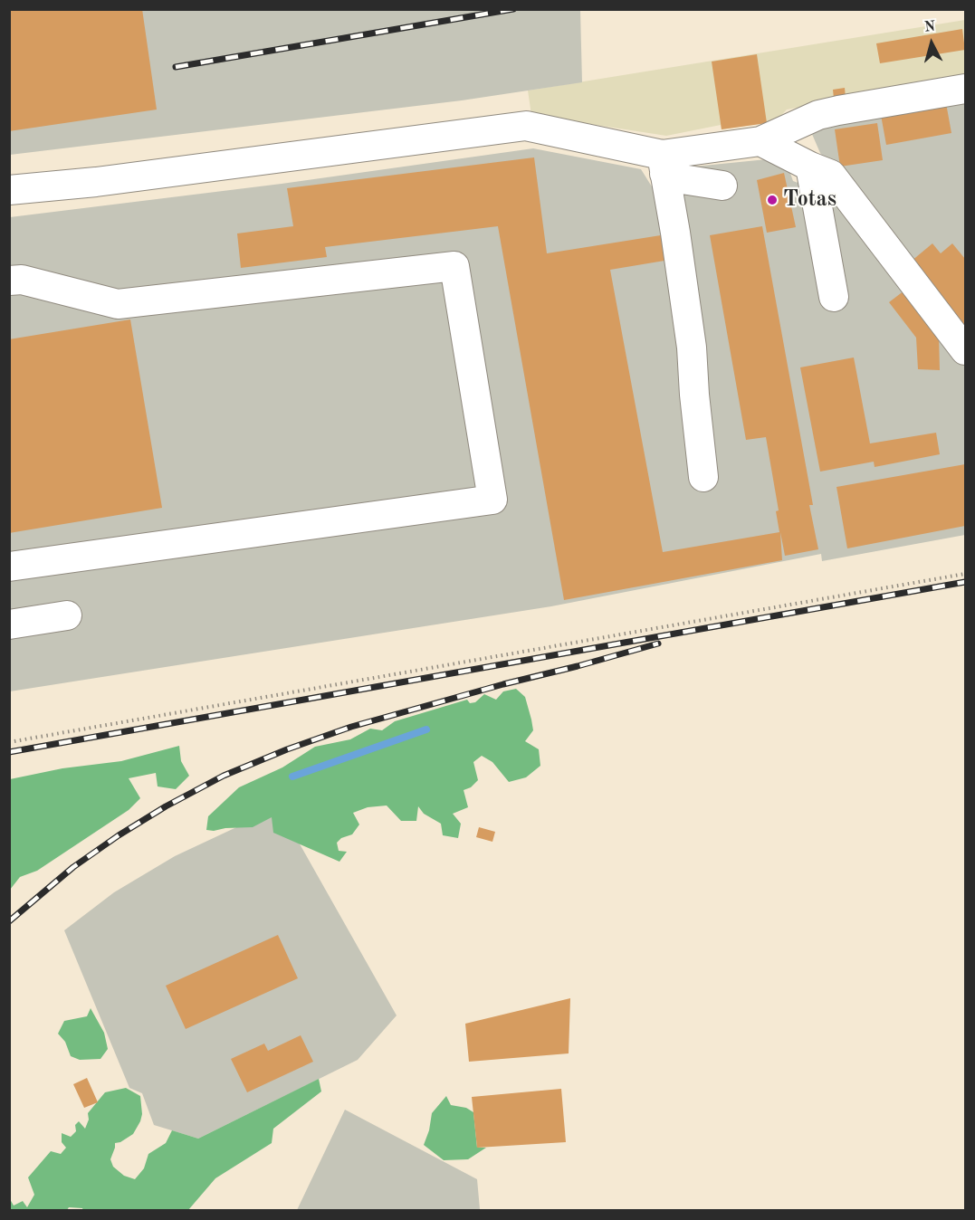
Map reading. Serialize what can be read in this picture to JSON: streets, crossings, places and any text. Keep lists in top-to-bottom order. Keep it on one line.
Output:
{"places":["Totas"],"north":"top"}
